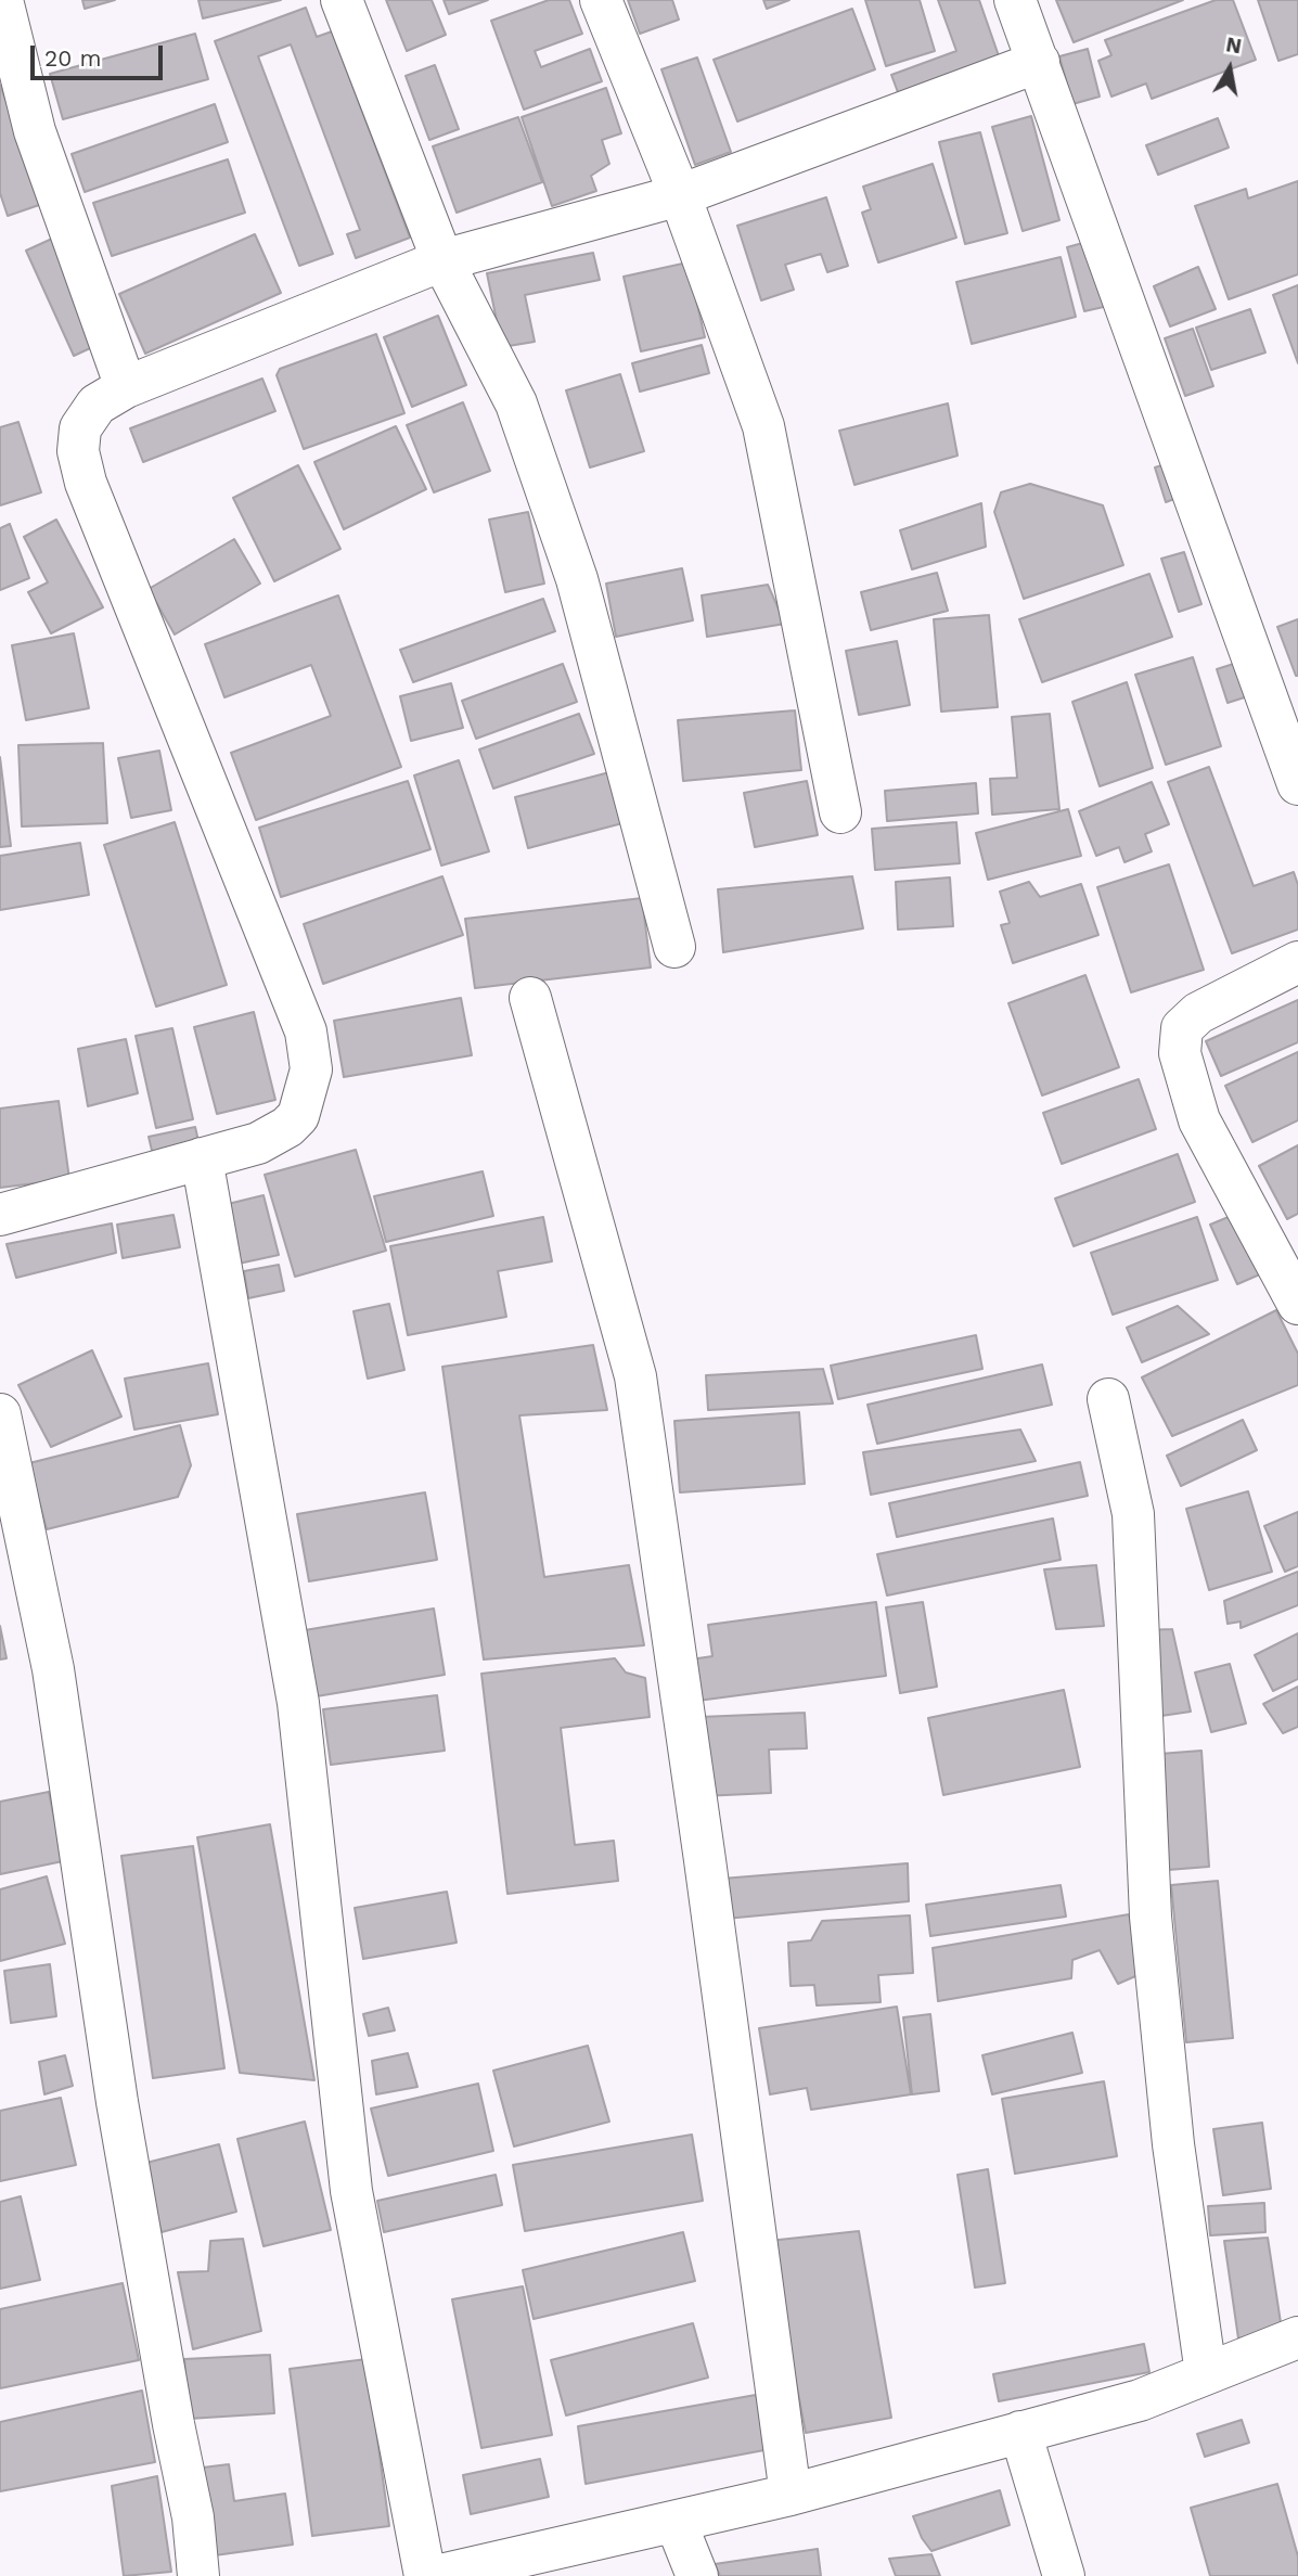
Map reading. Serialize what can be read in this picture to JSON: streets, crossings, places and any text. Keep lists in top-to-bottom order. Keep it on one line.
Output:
{"scale_bar":"20 m","north":"top"}
